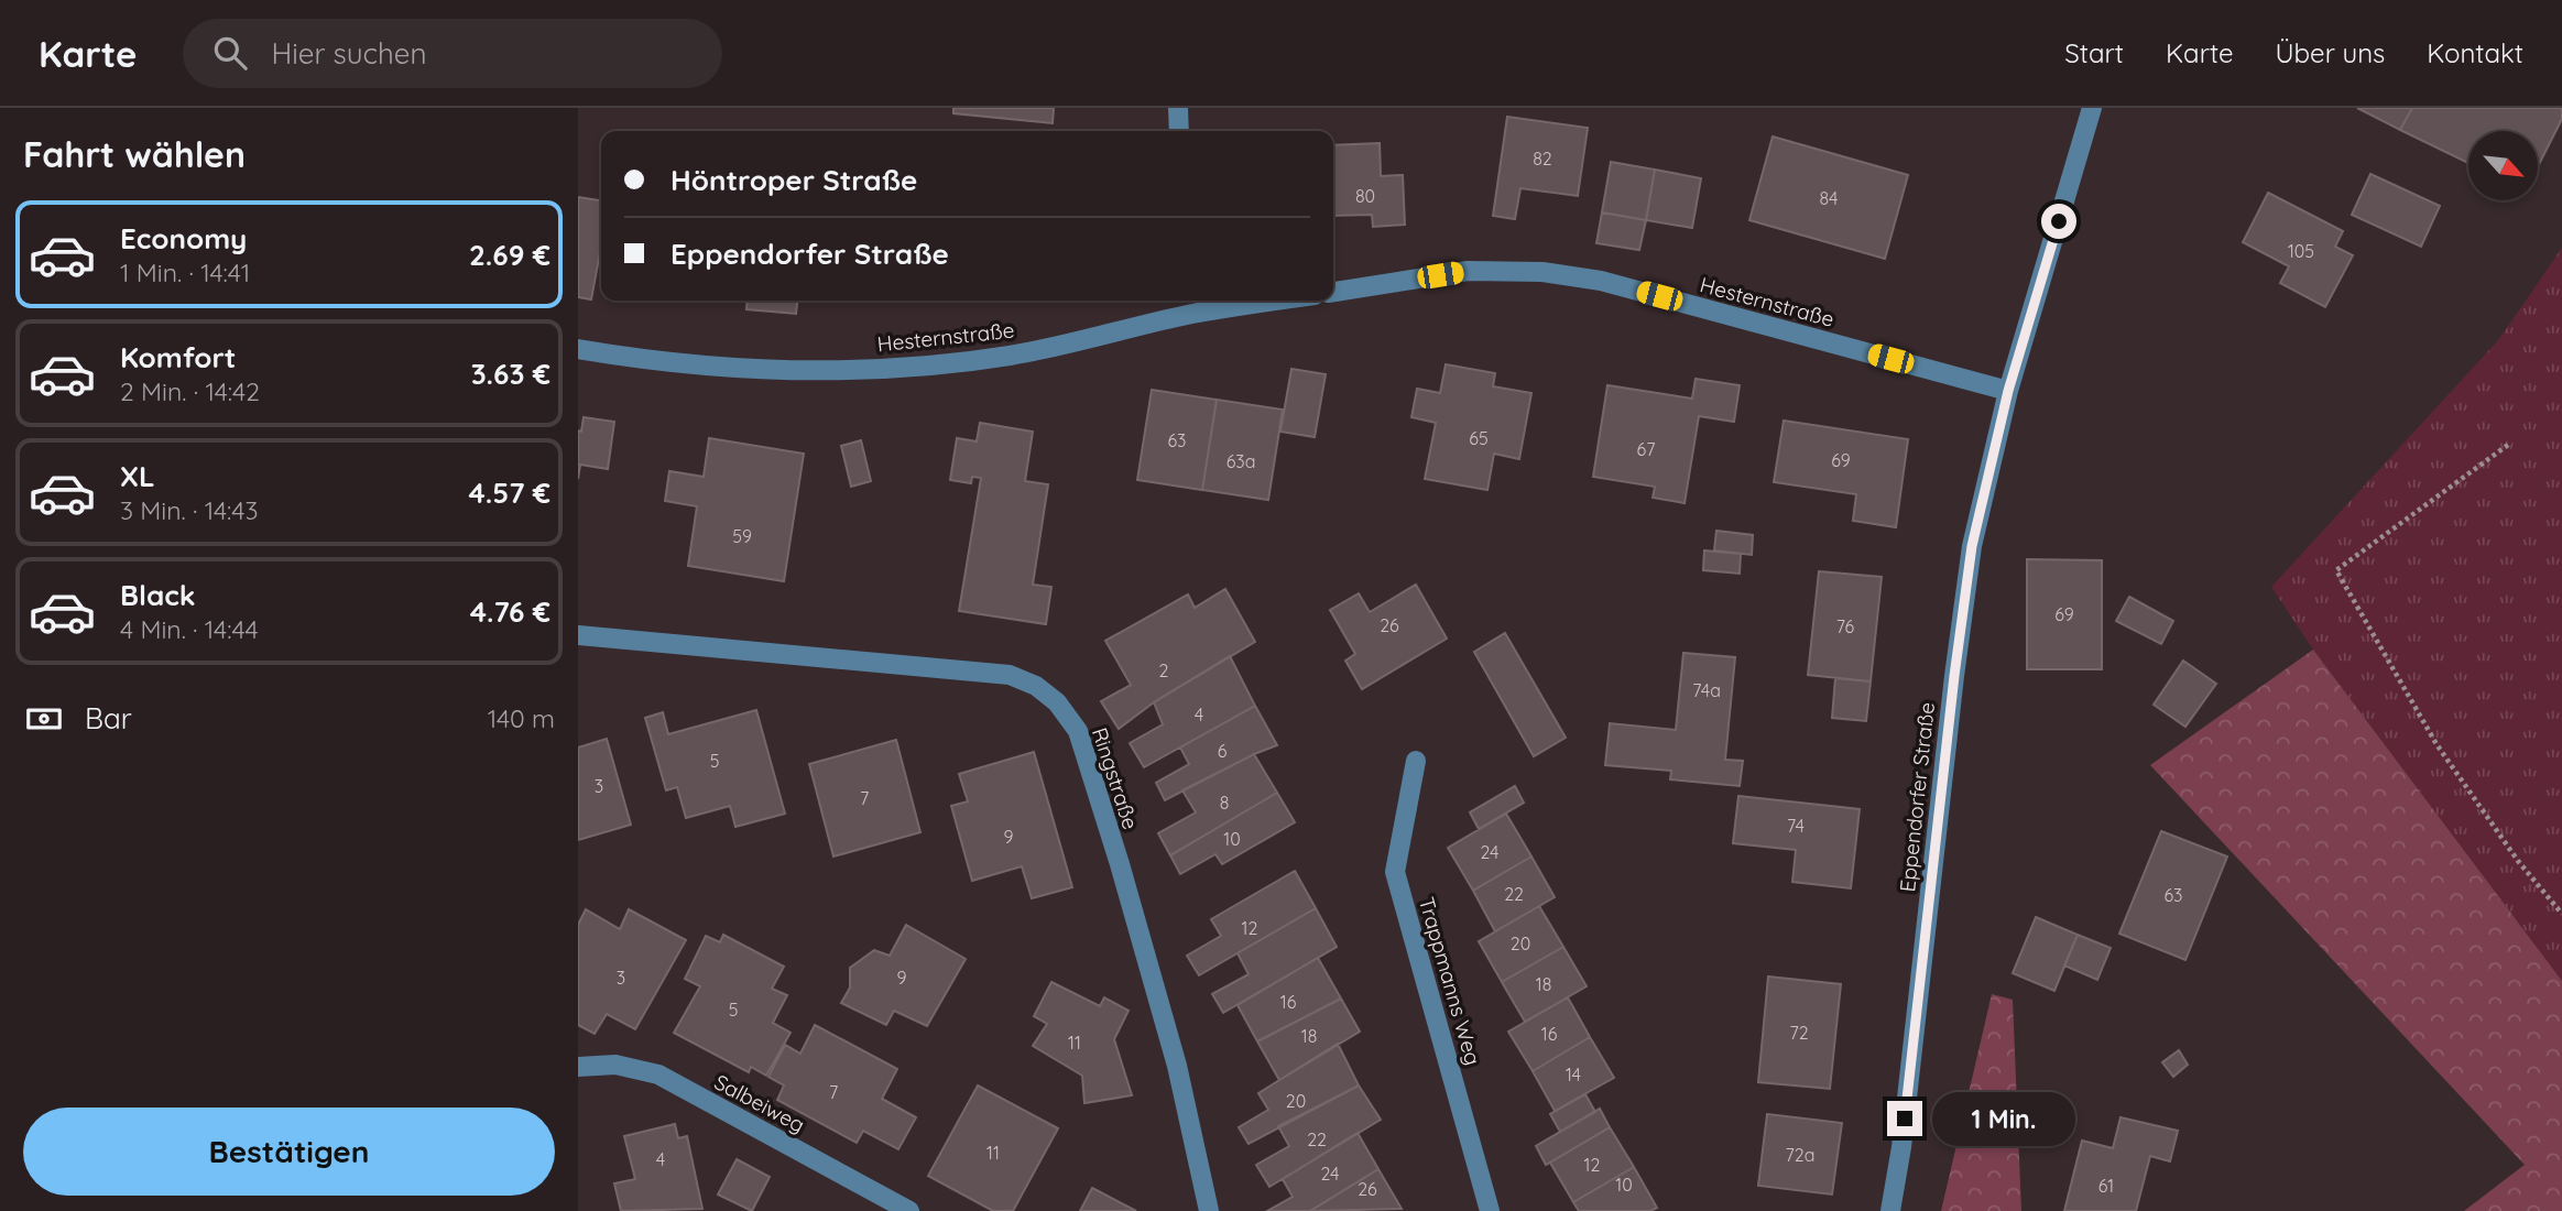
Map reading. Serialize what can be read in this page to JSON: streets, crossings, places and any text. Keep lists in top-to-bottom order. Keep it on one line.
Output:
{"streets":{"street":["Hesternstraße","Ringstraße","Eppendorfer Straße","Trappmanns Weg","Salbeiweg"]},"crossings":[["Hesternstraße","Eppendorfer Straße"]],"house_numbers":["82","80","84","105","65","63","67","69","63a","59","69","26","76","2","74a","4","6","5","3","7","8","74","9","10","24","22","63","12","20","3","9","18","16","5","72","16","18","11","14","7","20","22","11","72a","4","12","24","10","61","26"],"north":"bottom right","page":{"header":"Karte","search":"Hier suchen","nav":["Start","Karte","Über uns","Kontakt"],"heading":"Fahrt wählen","banner":["Höntroper Straße","Eppendorfer Straße"],"list":[{"name":"Economy","note":"1 Min. · 14:41","value":"2.69 €"},{"name":"Komfort","note":"2 Min. · 14:42","value":"3.63 €"},{"name":"XL","note":"3 Min. · 14:43","value":"4.57 €"},{"name":"Black","note":"4 Min. · 14:44","value":"4.76 €"}],"pay":["Bar","140 m"],"buttons":"Bestätigen","bubble":"1 Min."}}
